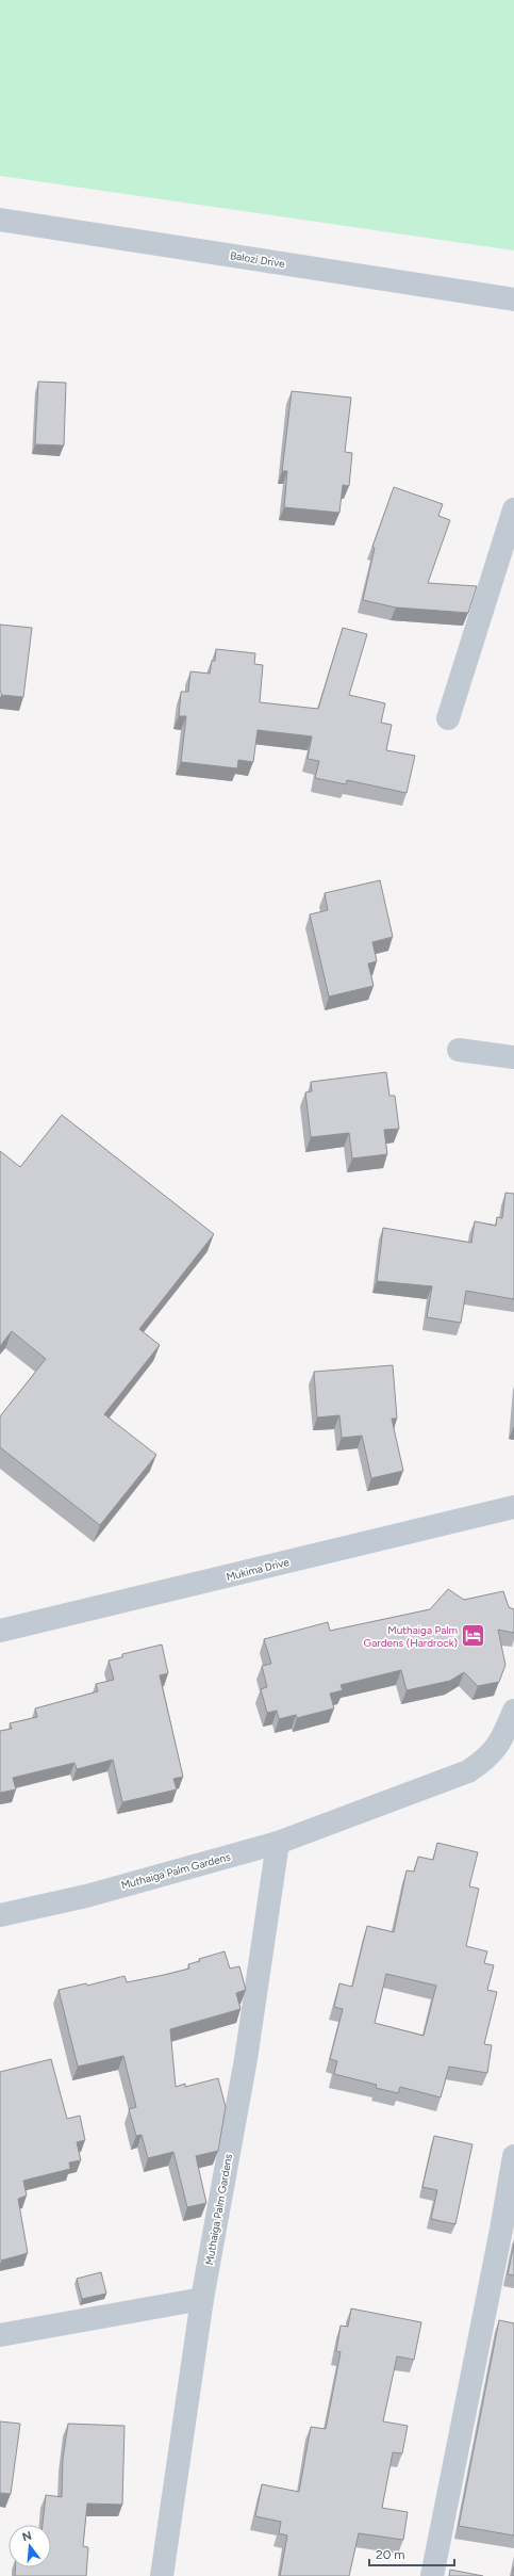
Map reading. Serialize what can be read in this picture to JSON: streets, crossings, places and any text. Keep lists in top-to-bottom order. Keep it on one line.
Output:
{"streets":{"street":["Balozi Drive","Mukima Drive","Muthaiga Palm Gardens"]},"places":{"hotel":["Muthaiga Palm Gardens (Hardrock)"]},"scale_bar":"20 m","north":"top"}
